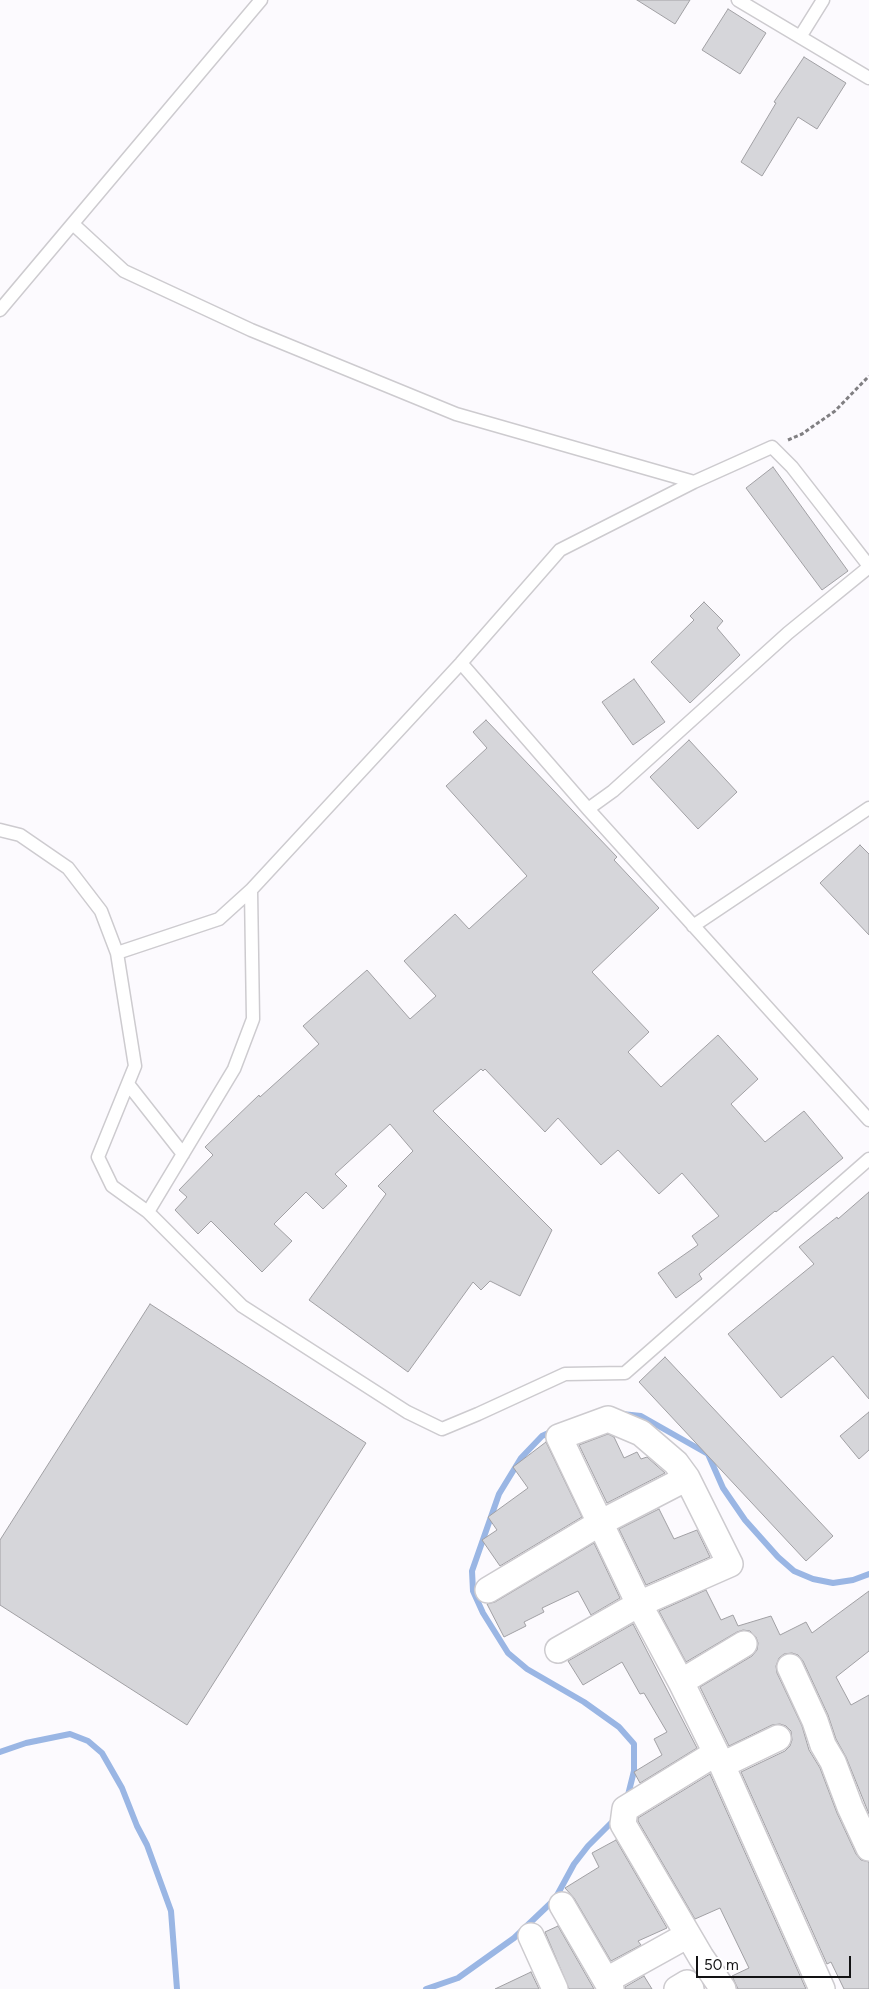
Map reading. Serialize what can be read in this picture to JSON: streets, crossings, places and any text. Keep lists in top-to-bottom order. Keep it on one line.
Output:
{"scale_bar":"50 m"}
